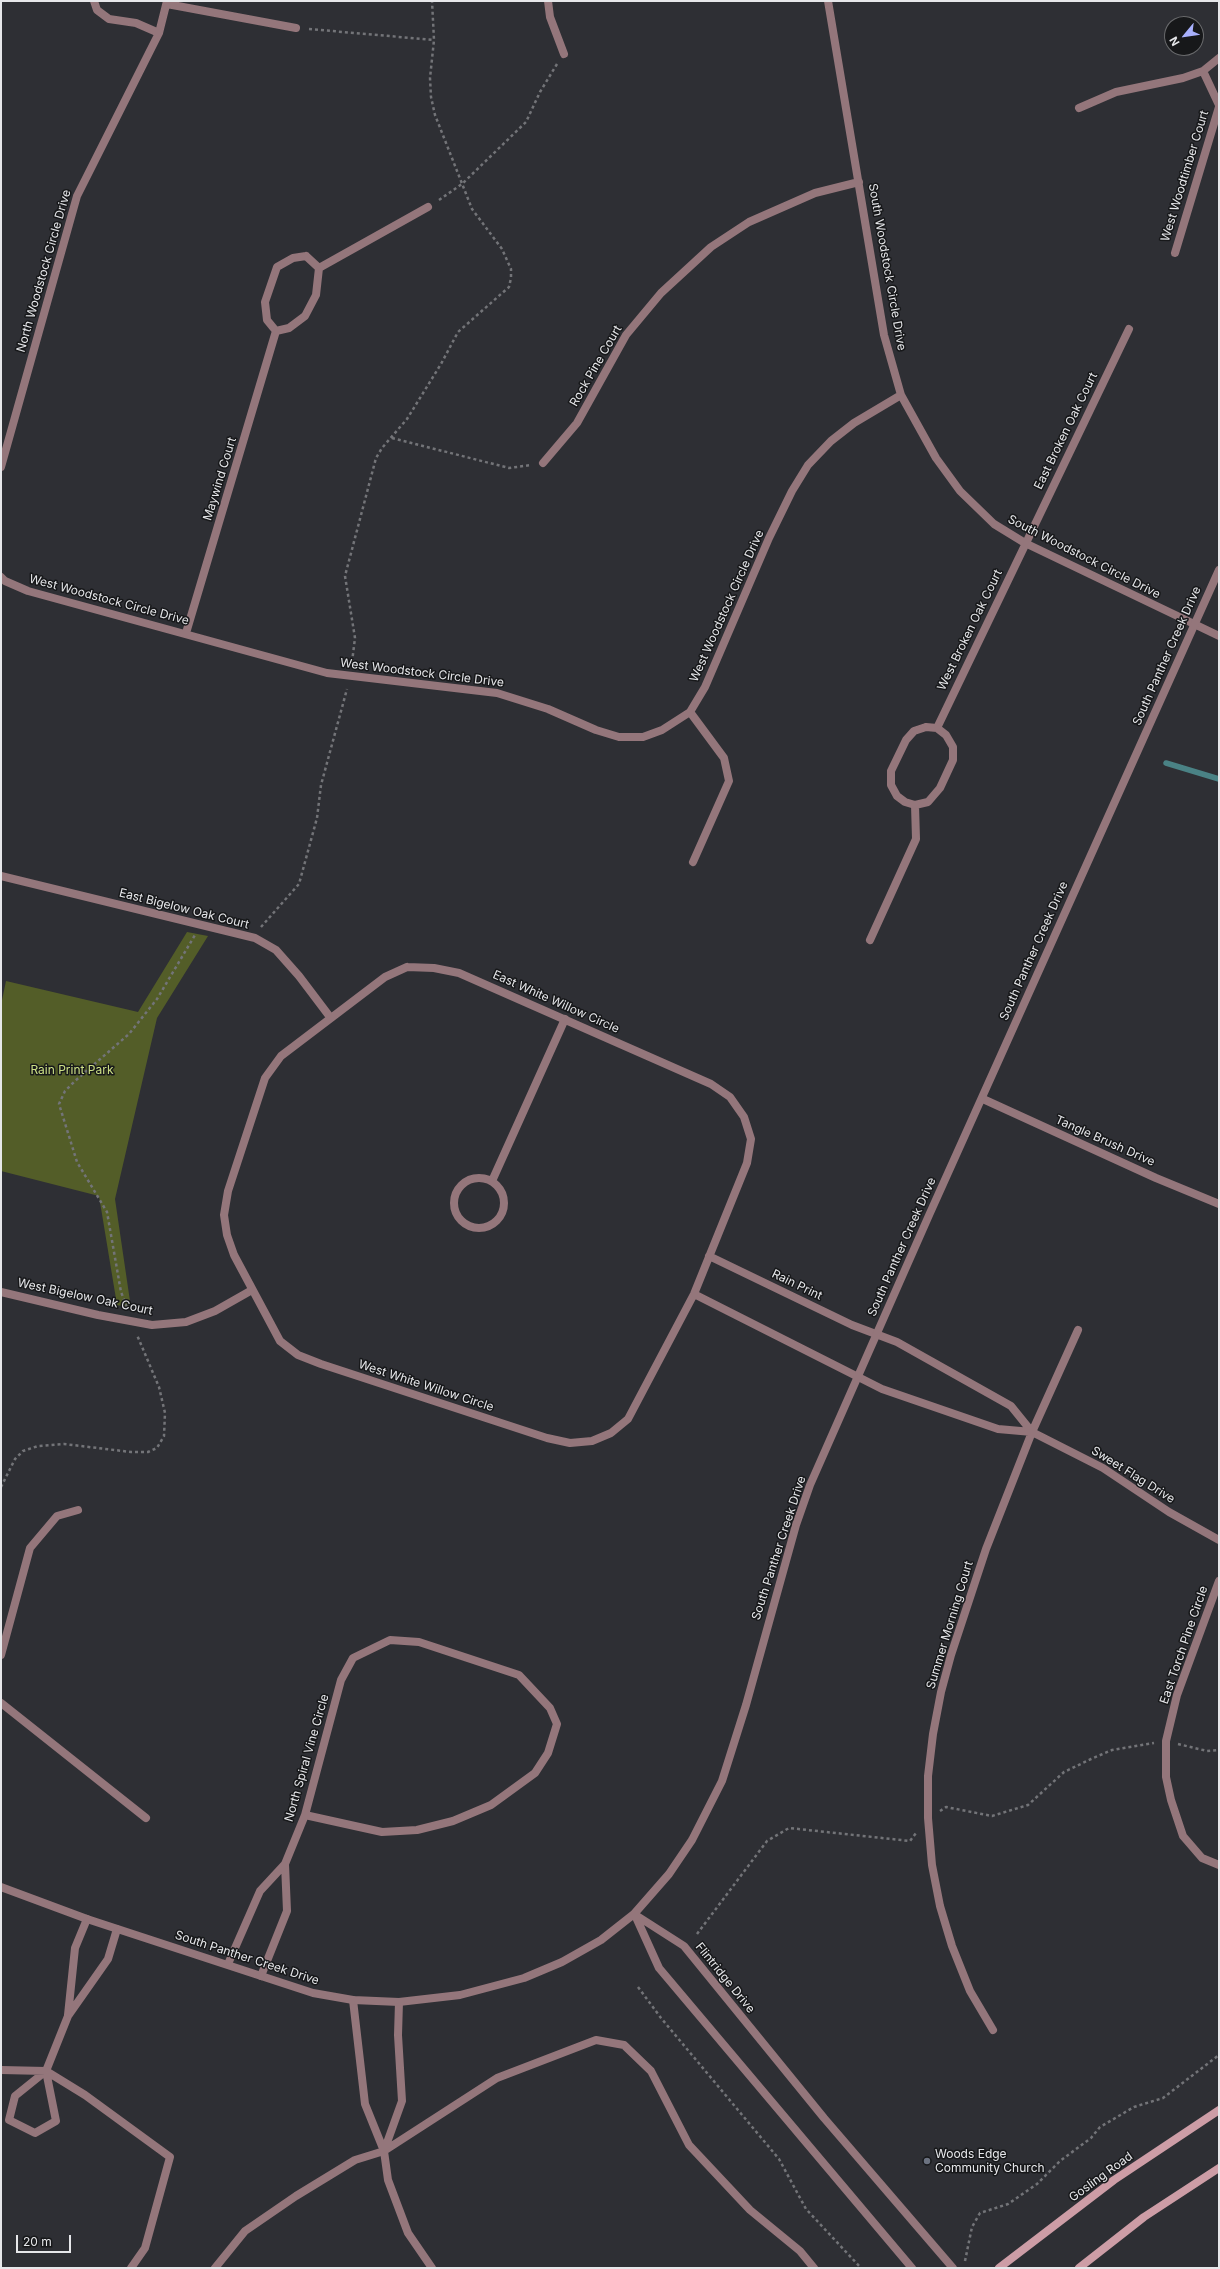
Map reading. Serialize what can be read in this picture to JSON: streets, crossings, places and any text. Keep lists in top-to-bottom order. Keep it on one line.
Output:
{"streets":{"main road":["Gosling Road"],"street":["West Woodtimber Court","South Woodstock Circle Drive","North Woodstock Circle Drive","Rock Pine Court","East Broken Oak Court","Maywind Court","West Woodstock Circle Drive","West Broken Oak Court","South Panther Creek Drive","East Bigelow Oak Court","East White Willow Circle","Tangle Brush Drive","Rain Print","West Bigelow Oak Court","West White Willow Circle","Sweet Flag Drive","Summer Morning Court","East Torch Pine Circle","North Spiral Vine Circle","Flintridge Drive"]},"crossings":[["South Woodstock Circle Drive","Rock Pine Court"],["South Woodstock Circle Drive","East Broken Oak Court"],["South Woodstock Circle Drive","West Woodstock Circle Drive"],["South Woodstock Circle Drive","West Broken Oak Court"],["South Woodstock Circle Drive","South Panther Creek Drive"],["East Broken Oak Court","West Broken Oak Court"],["Maywind Court","West Woodstock Circle Drive"],["South Panther Creek Drive","Tangle Brush Drive"],["South Panther Creek Drive","Rain Print"],["South Panther Creek Drive","Sweet Flag Drive"],["South Panther Creek Drive","North Spiral Vine Circle"],["South Panther Creek Drive","Flintridge Drive"],["East Bigelow Oak Court","East White Willow Circle"],["East White Willow Circle","Rain Print"],["East White Willow Circle","West White Willow Circle"],["Rain Print","Sweet Flag Drive"],["West Bigelow Oak Court","West White Willow Circle"],["Sweet Flag Drive","Summer Morning Court"]],"parks":["Rain Print Park"],"places":["Woods Edge Community Church"],"scale_bar":"20 m","north":"bottom left"}
